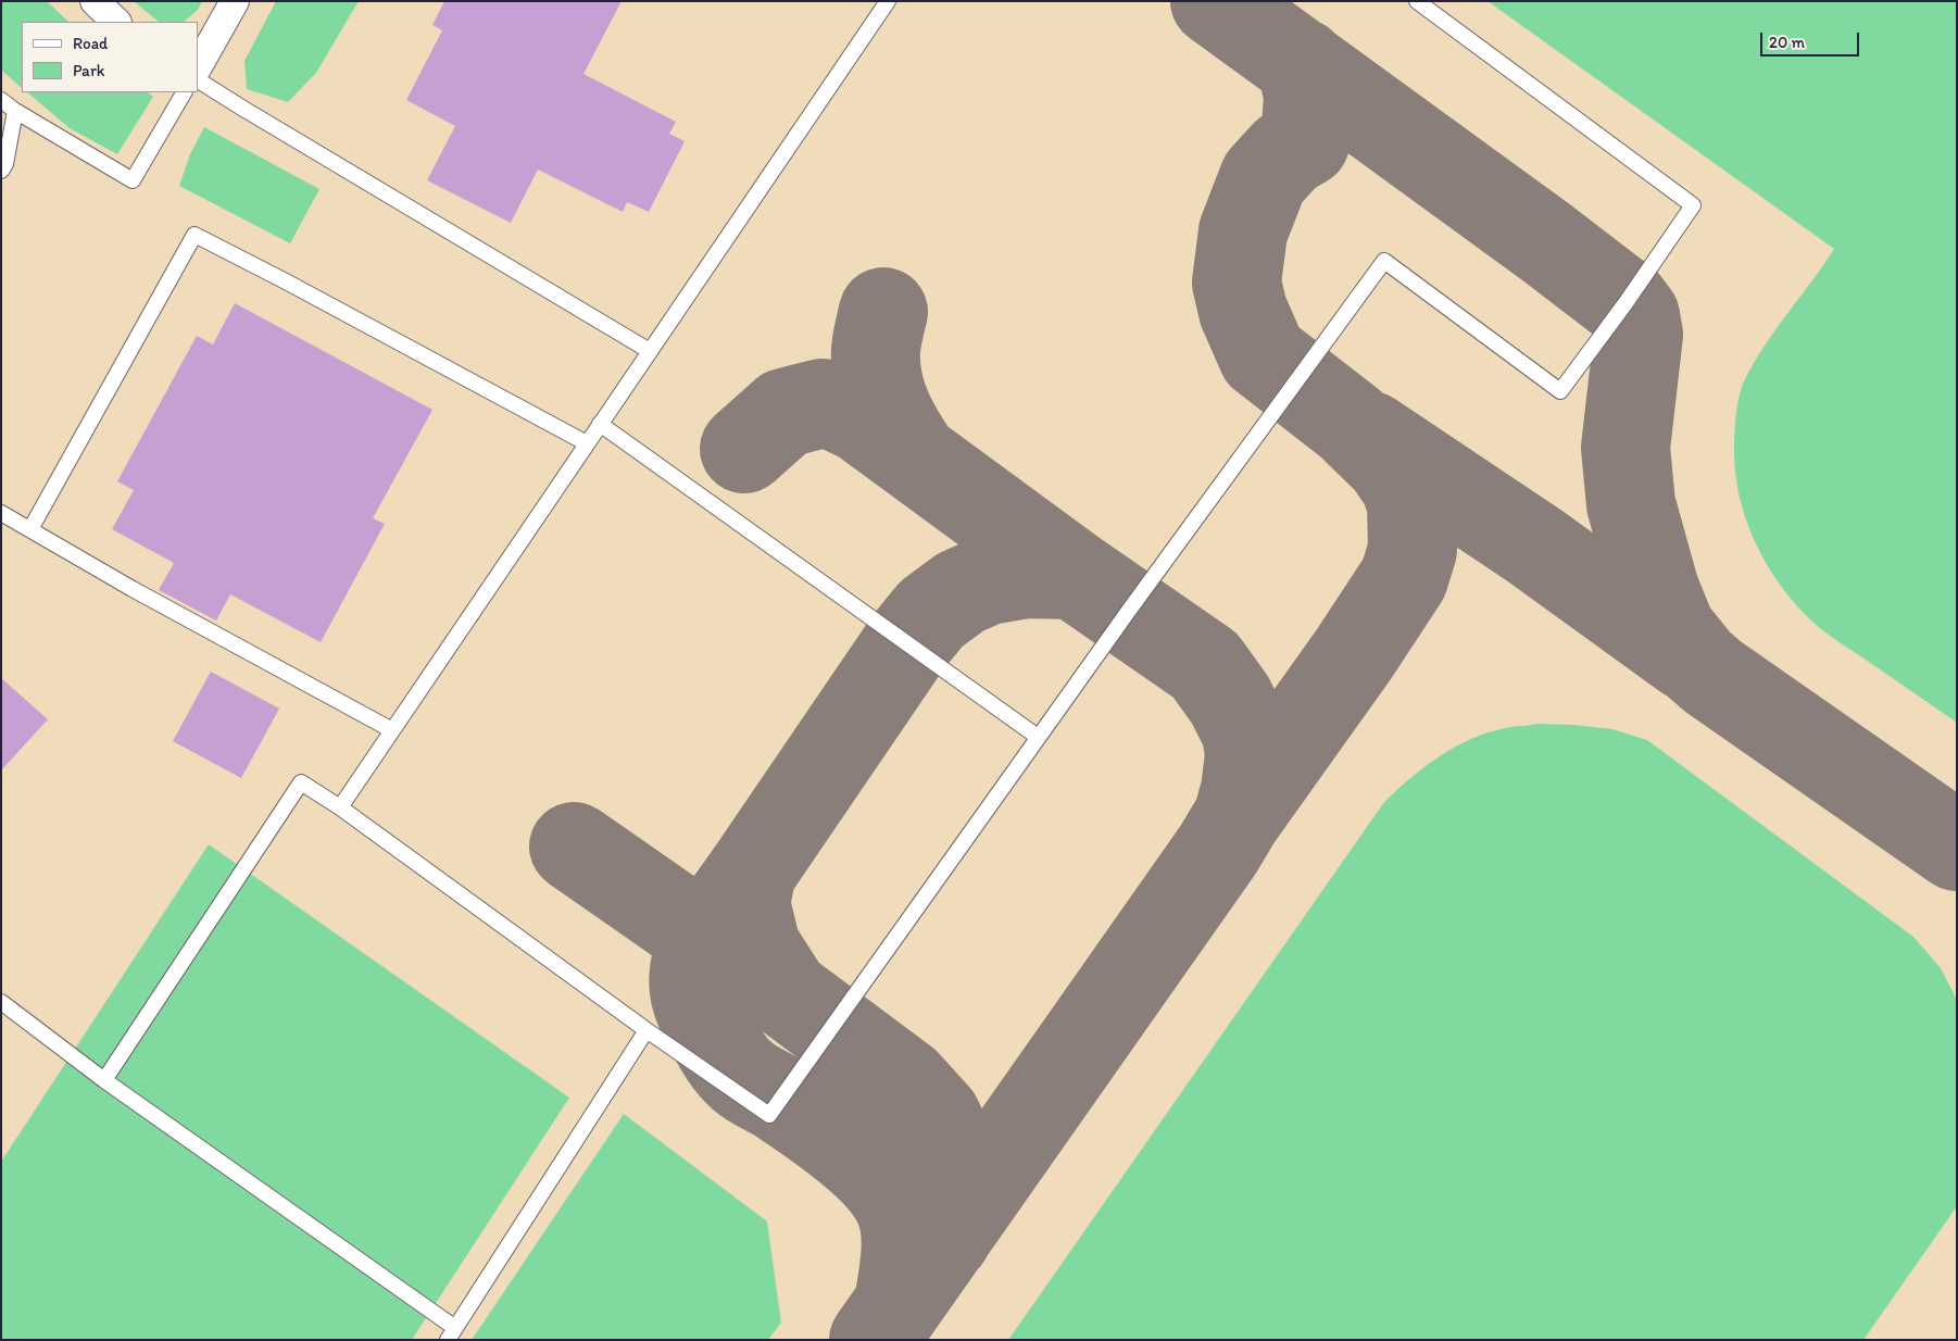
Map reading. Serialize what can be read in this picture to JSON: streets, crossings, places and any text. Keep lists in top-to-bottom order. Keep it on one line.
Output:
{"legend":["Road","Park"],"scale_bar":"20 m"}
